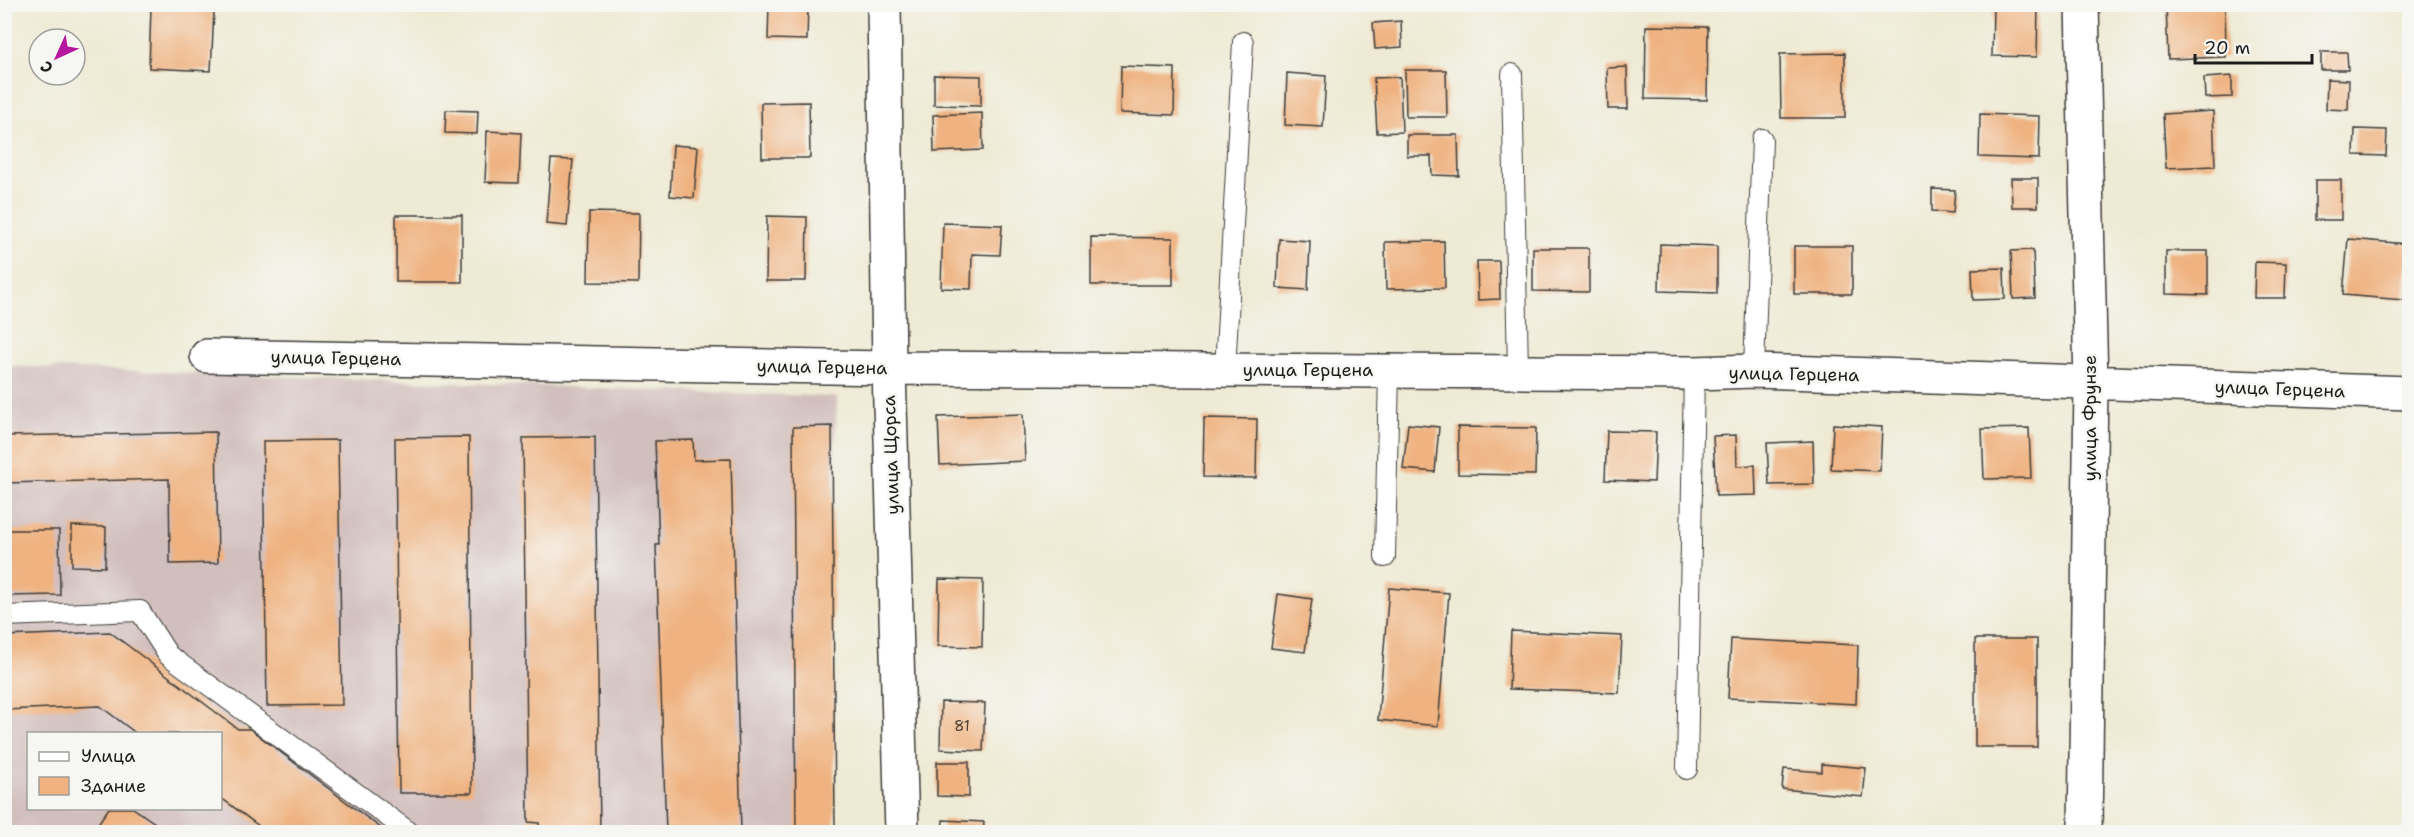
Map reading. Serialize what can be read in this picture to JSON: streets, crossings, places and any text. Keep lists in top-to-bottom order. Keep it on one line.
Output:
{"streets":{"street":["улица Герцена","улица Фрунзе","улица Щорса"]},"crossings":[["улица Герцена","улица Фрунзе"],["улица Герцена","улица Щорса"]],"house_numbers":["81"],"legend":["Улица","Здание"],"scale_bar":"20 m","north":"bottom left"}
